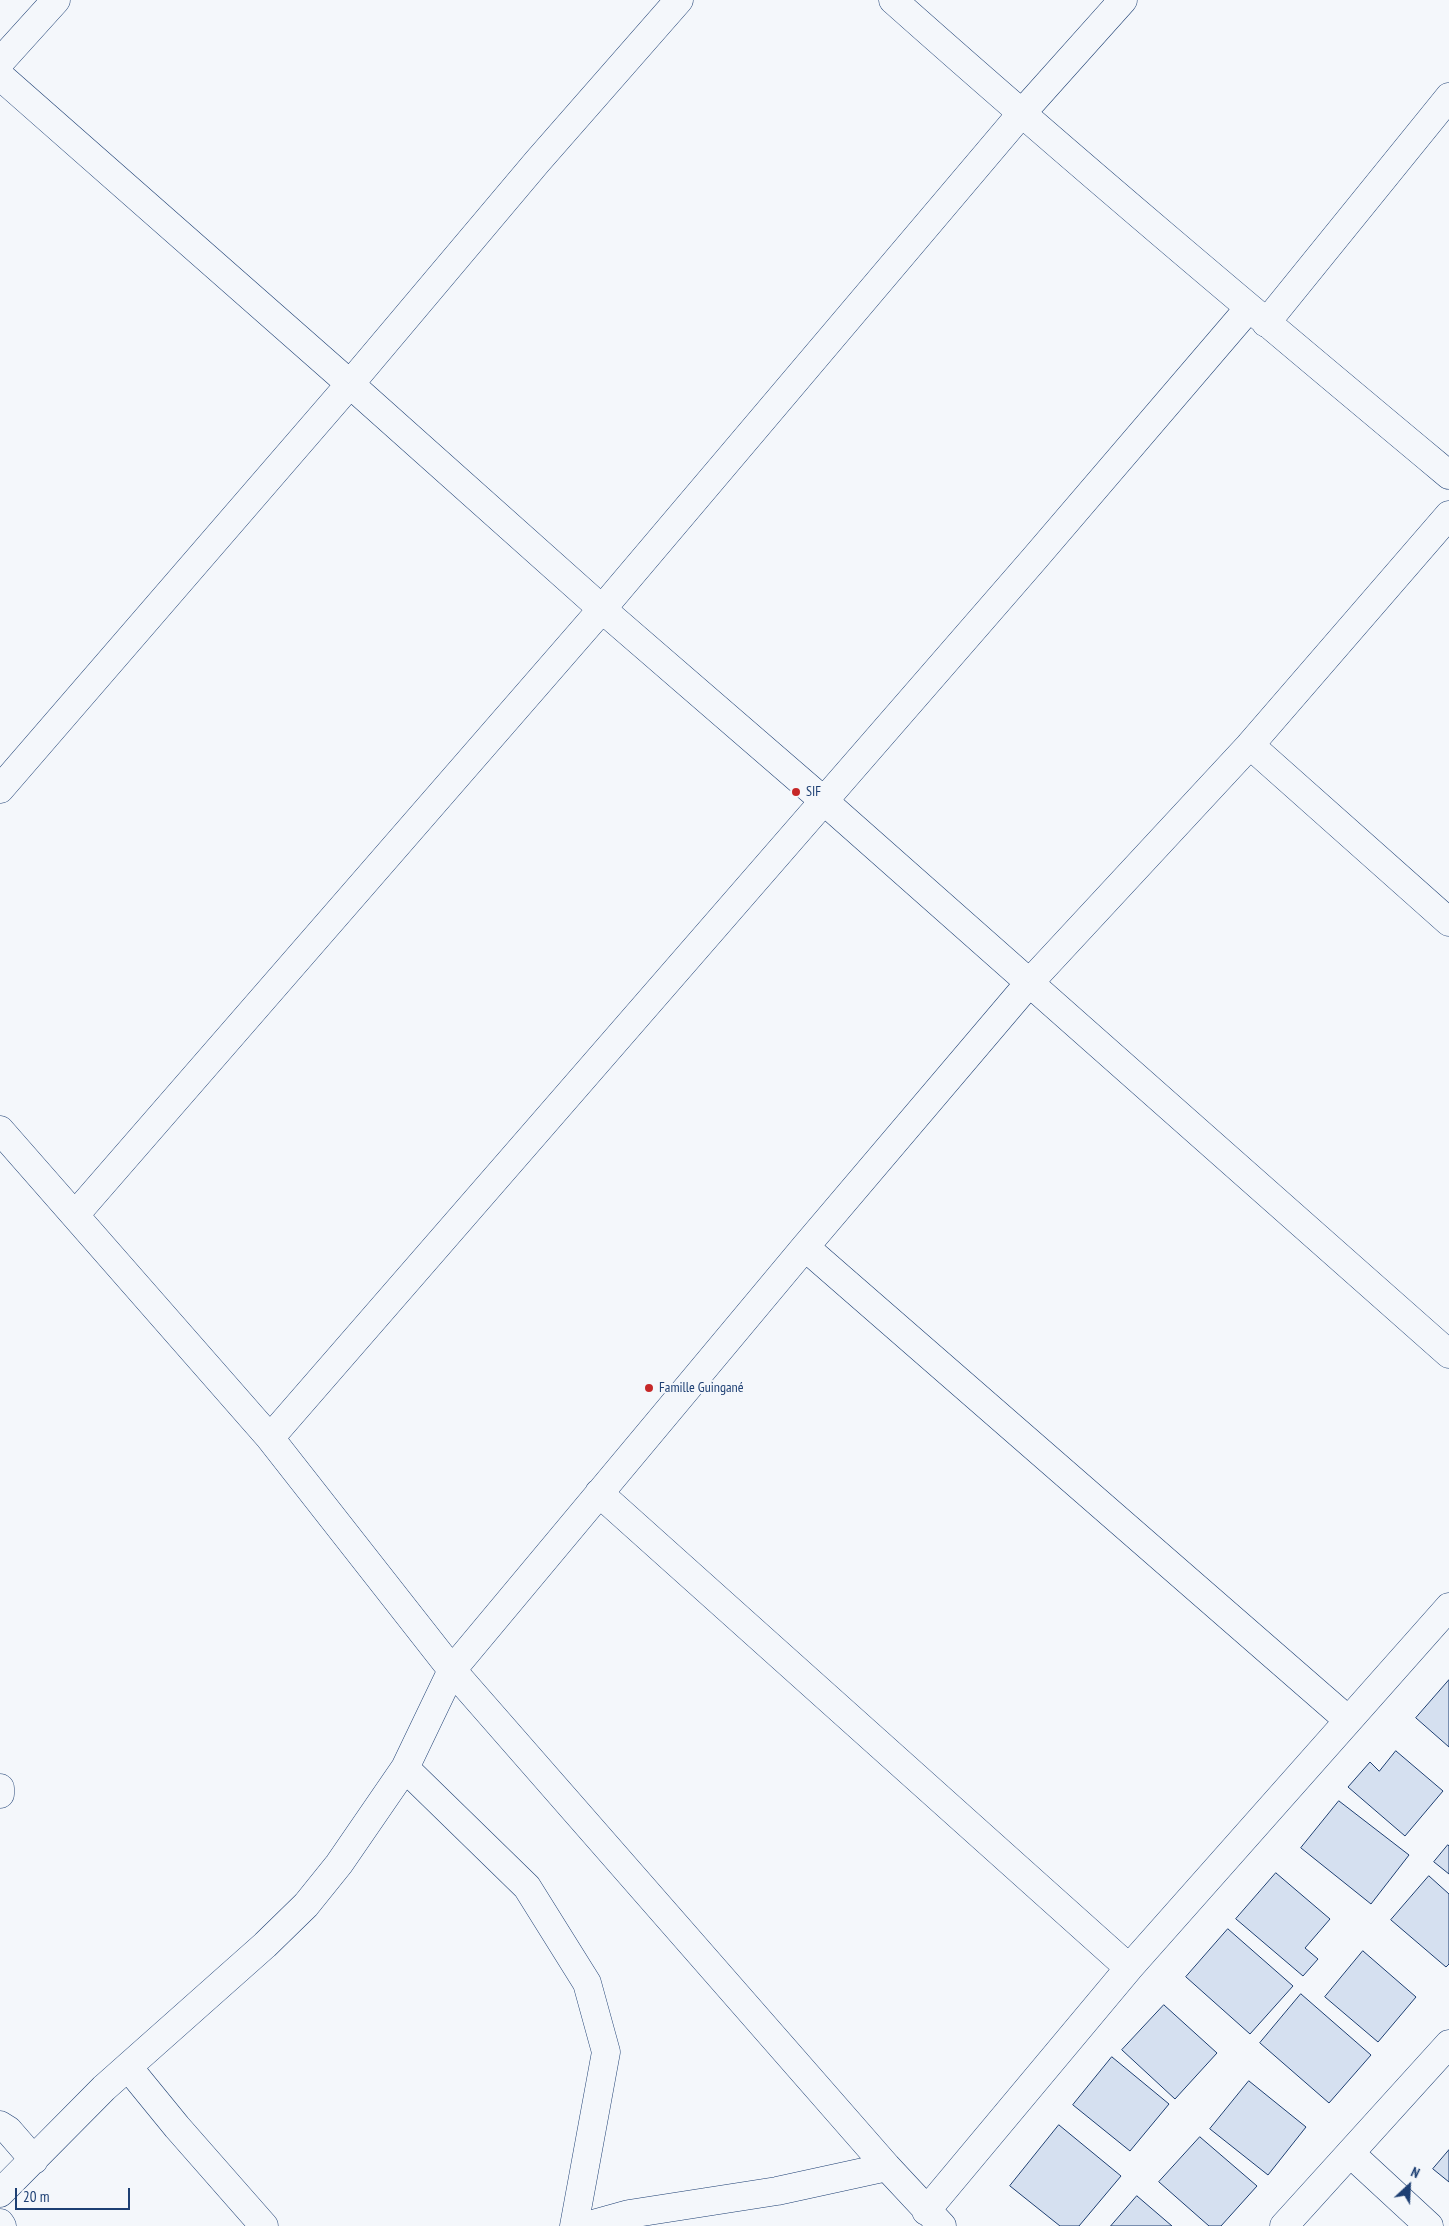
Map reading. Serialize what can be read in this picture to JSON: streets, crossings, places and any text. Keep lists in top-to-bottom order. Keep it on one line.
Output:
{"places":["SIF","Famille Guingané"],"scale_bar":"20 m","north":"top right"}
